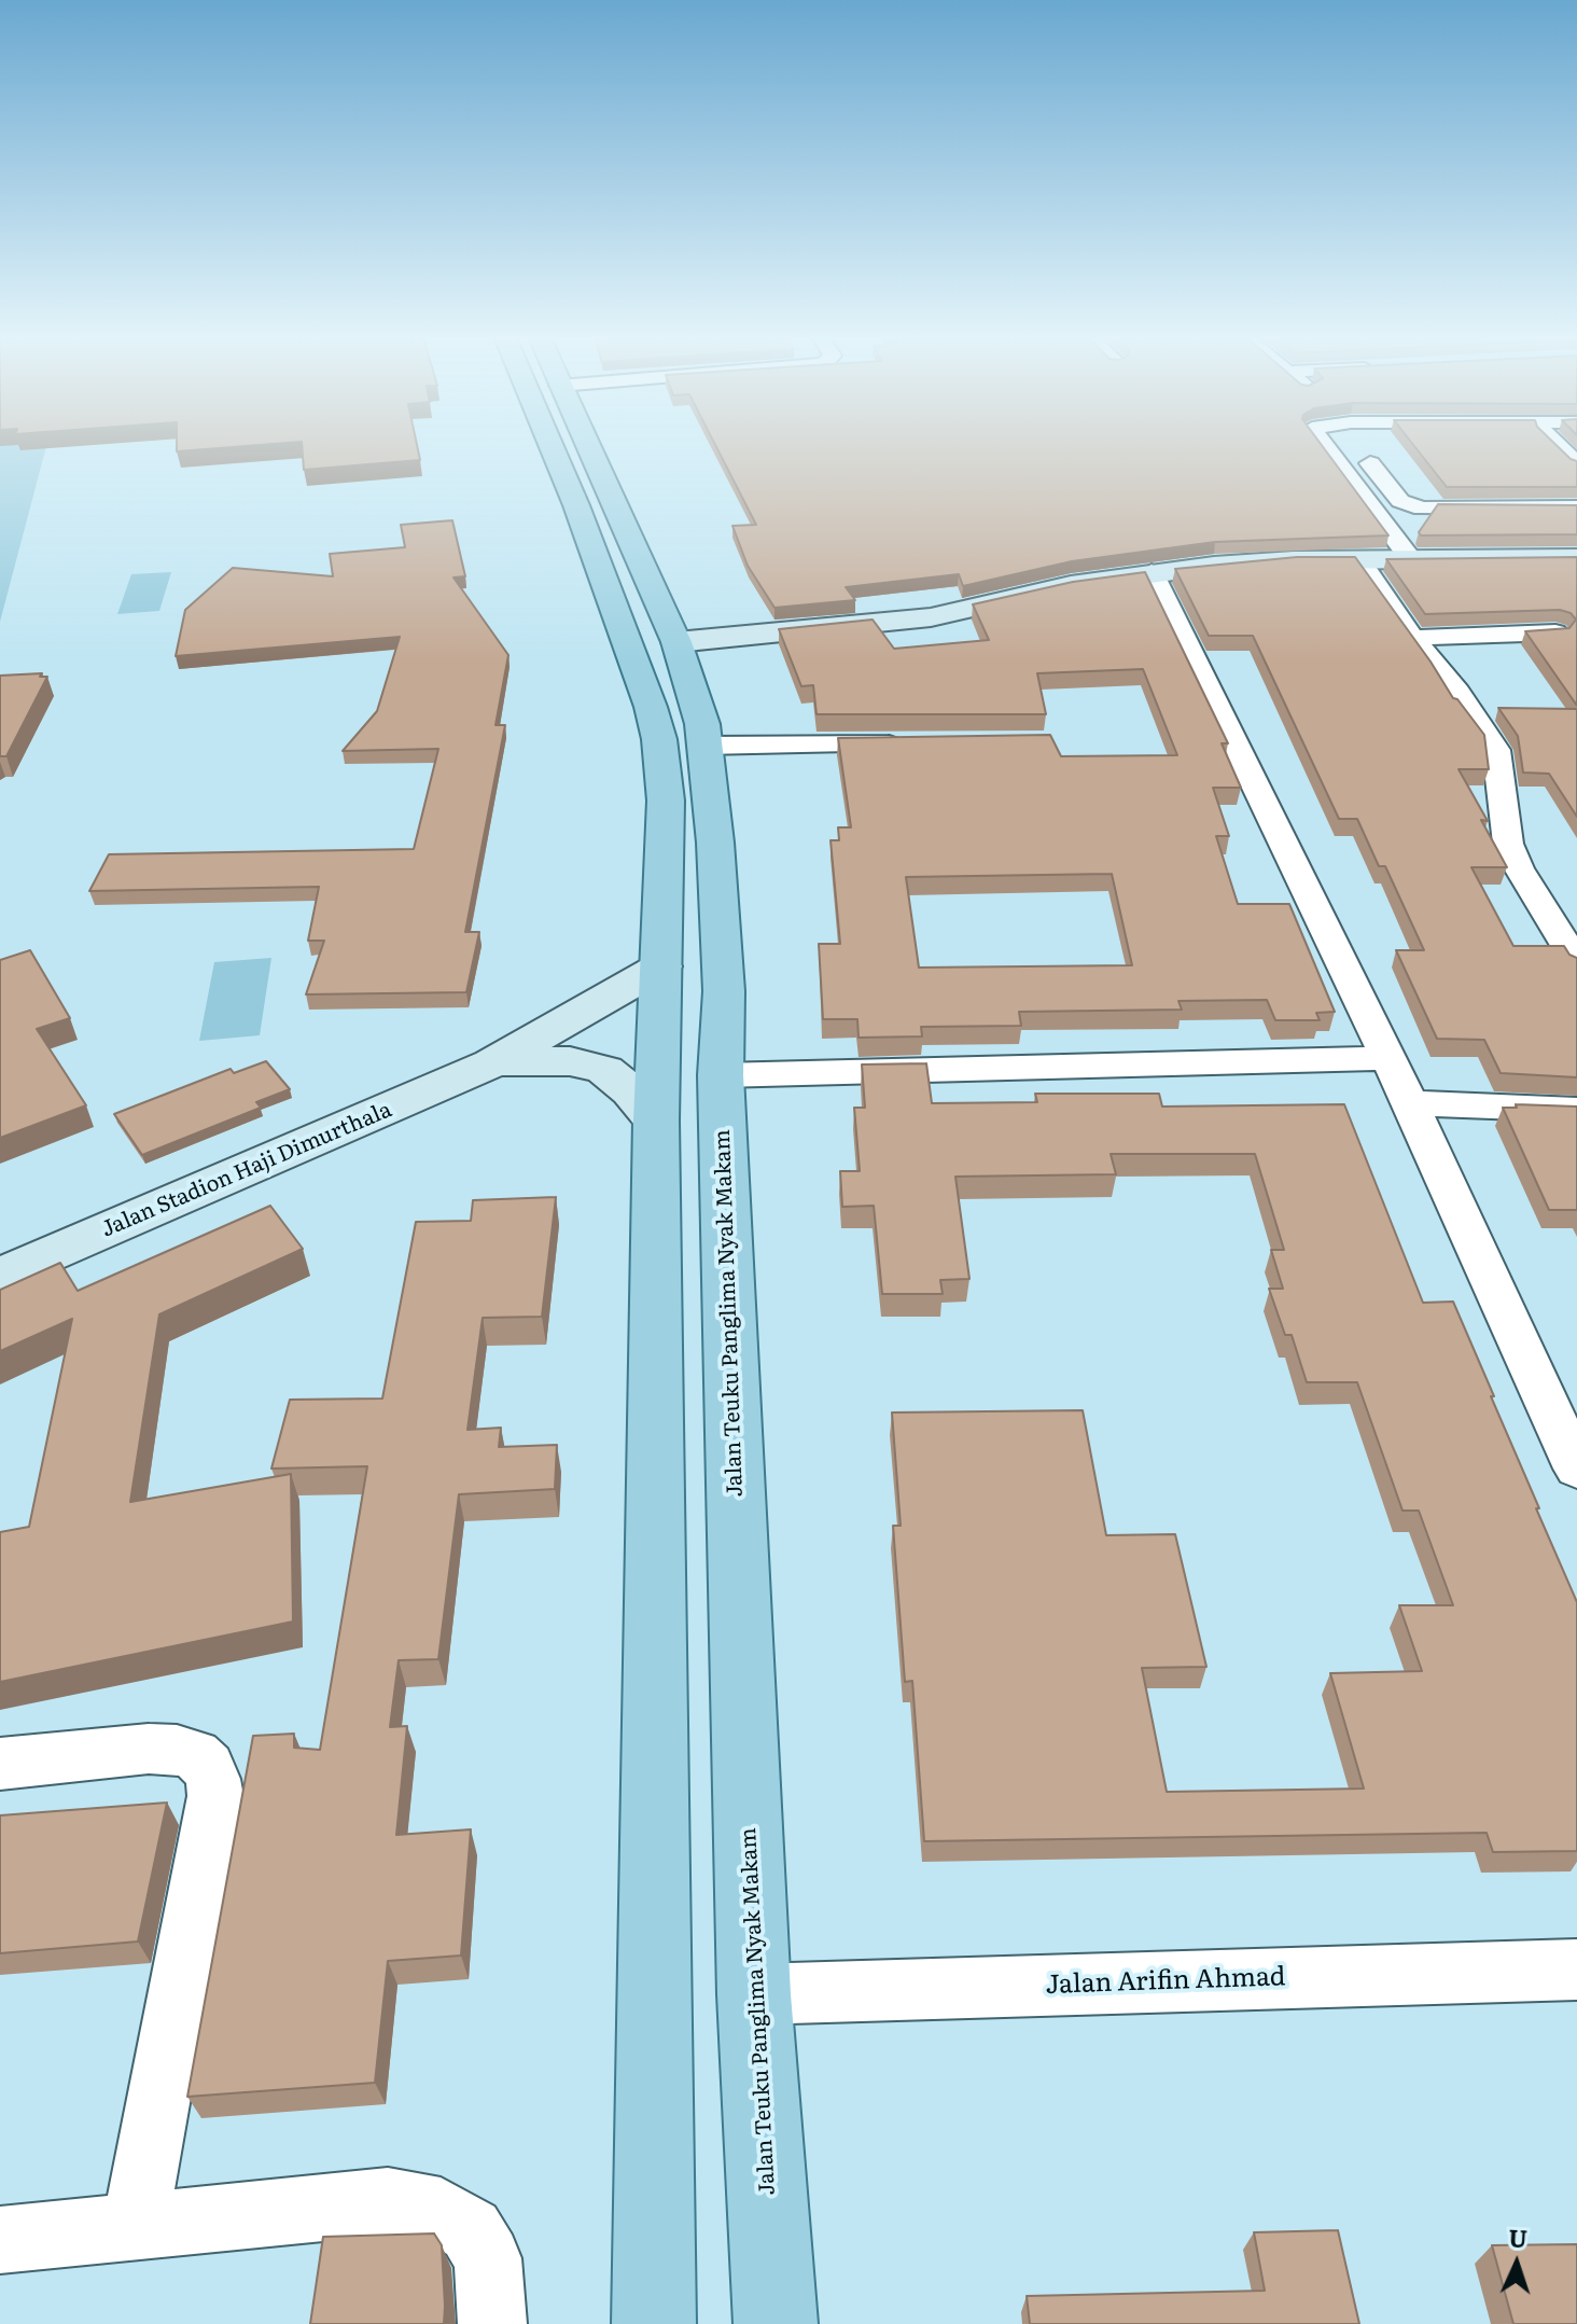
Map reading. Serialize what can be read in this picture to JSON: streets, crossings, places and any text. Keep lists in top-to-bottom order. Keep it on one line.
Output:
{"streets":{"main road":["Jalan Teuku Panglima Nyak Makam"],"street":["Jalan Stadion Haji Dimurthala","Jalan Arifin Ahmad"]},"crossings":[["Jalan Teuku Panglima Nyak Makam","Jalan Arifin Ahmad"]],"north":"top"}
